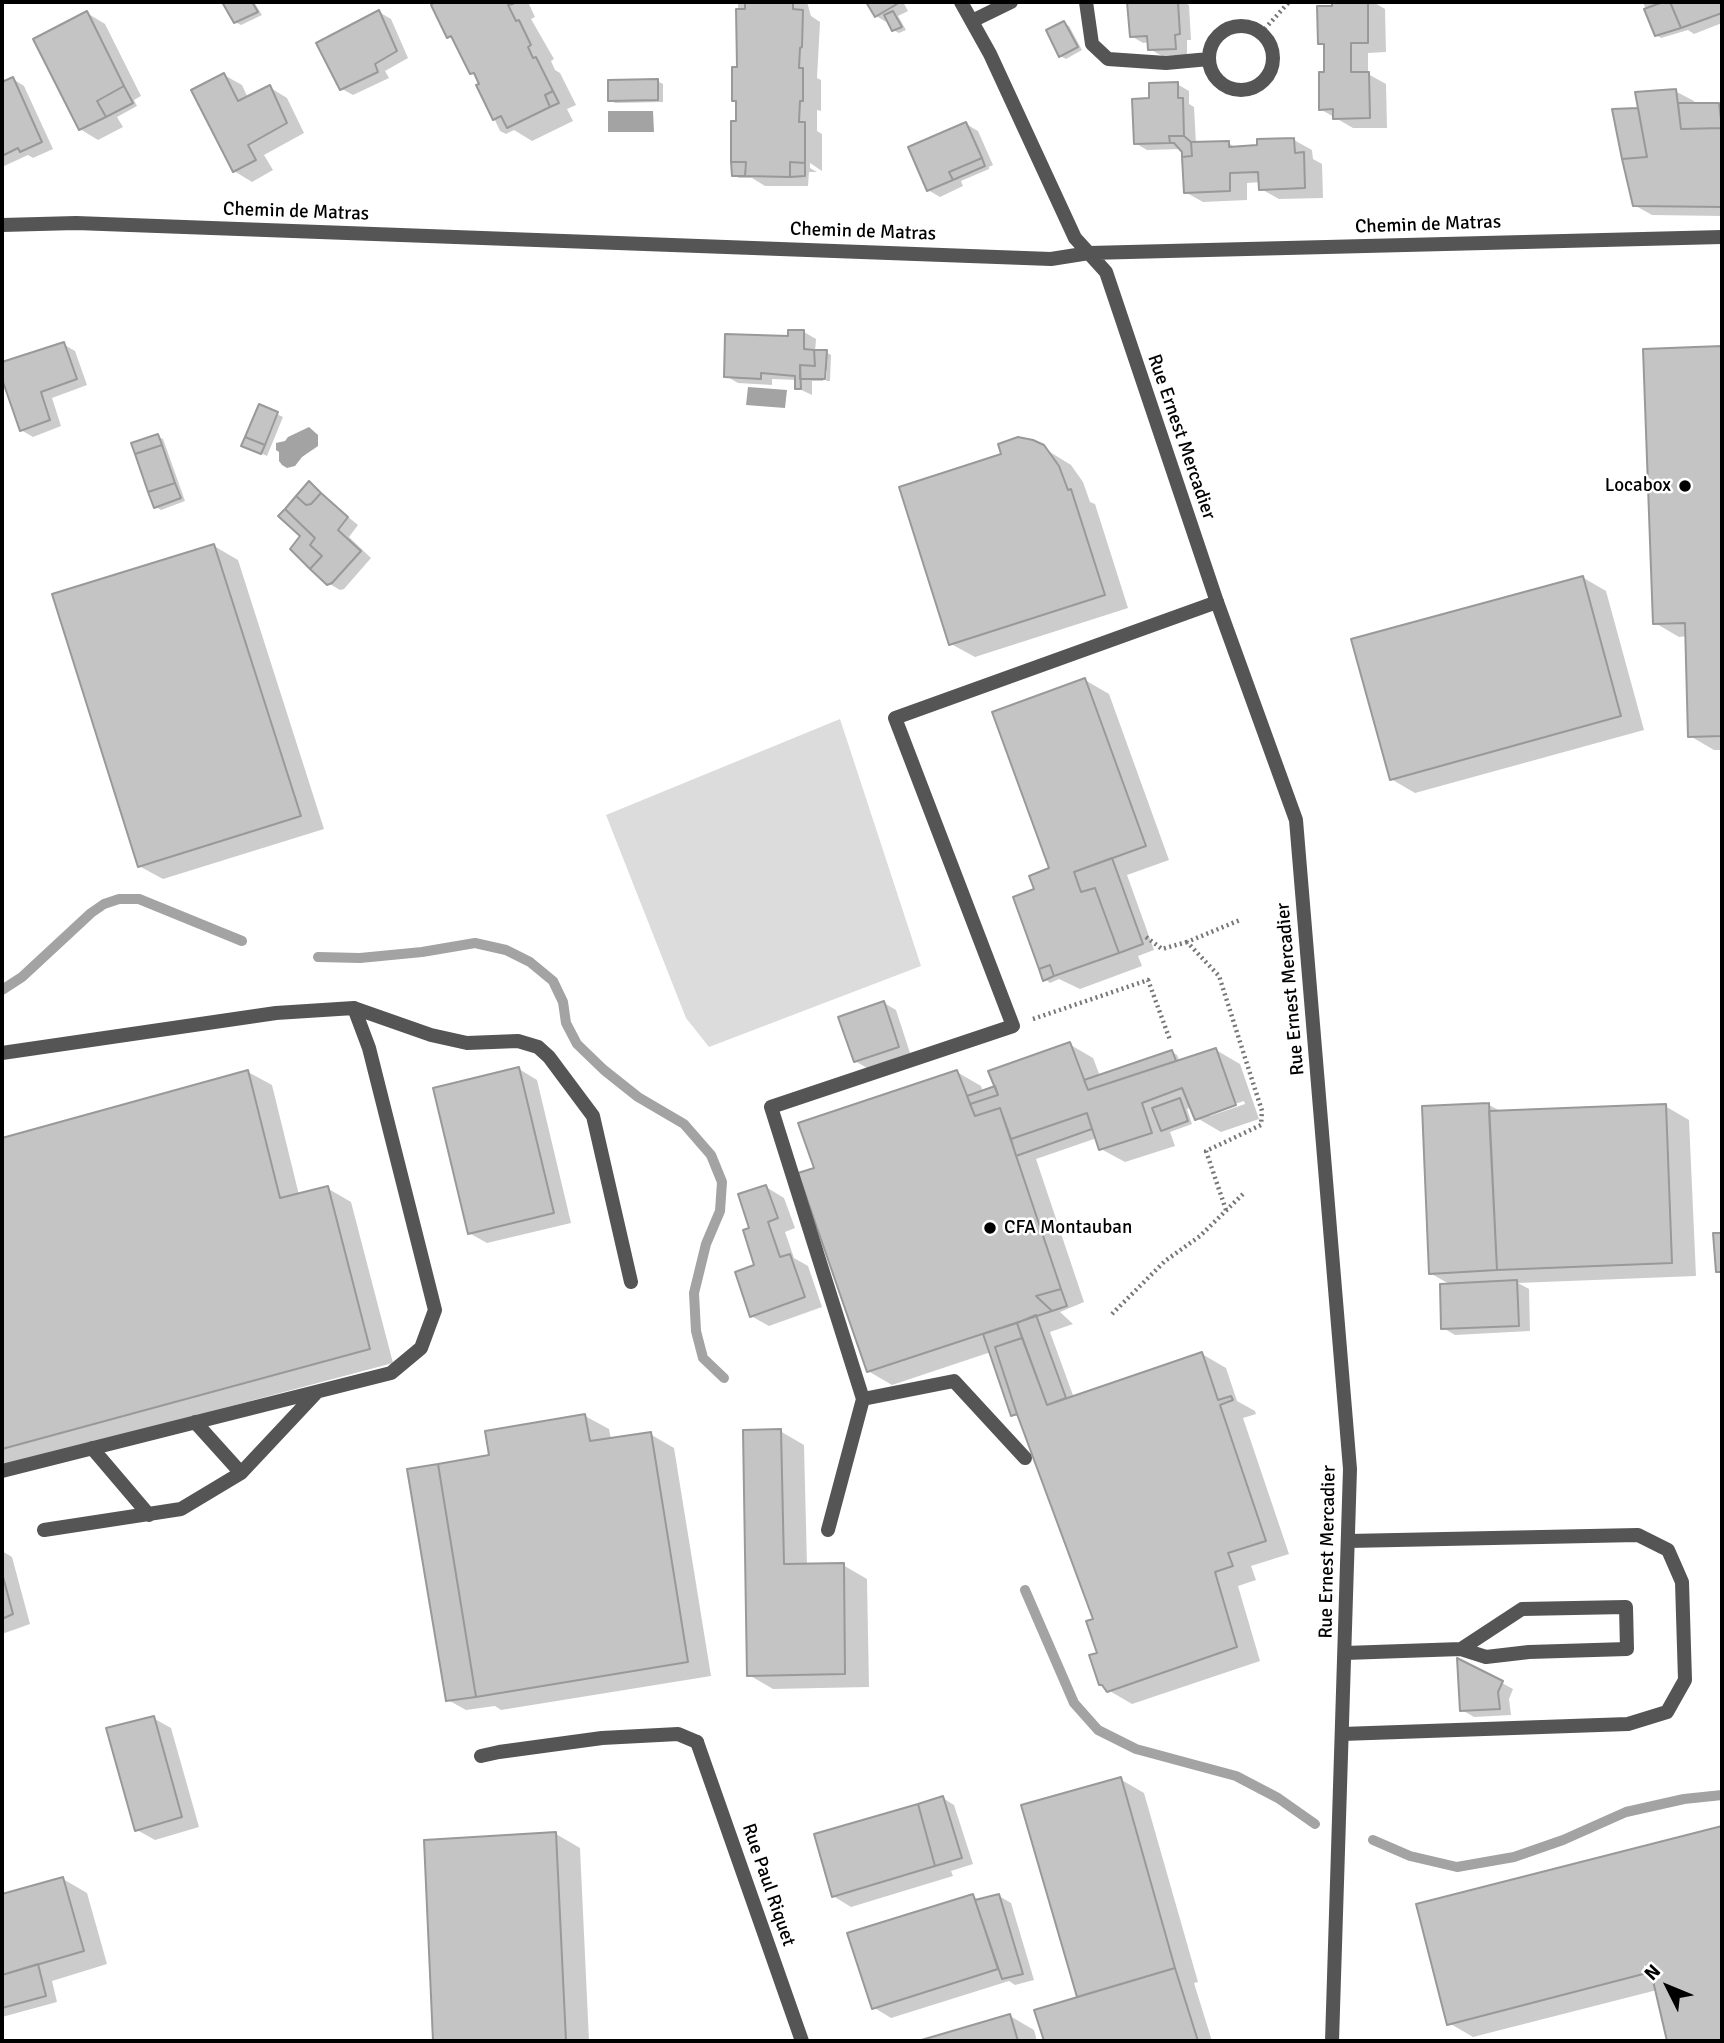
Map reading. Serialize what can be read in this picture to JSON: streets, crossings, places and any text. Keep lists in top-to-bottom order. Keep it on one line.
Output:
{"streets":{"street":["Chemin de Matras","Rue Ernest Mercadier","Rue Paul Riquet"]},"crossings":[["Chemin de Matras","Rue Ernest Mercadier"]],"places":["Locabox","CFA Montauban"],"north":"top left"}
